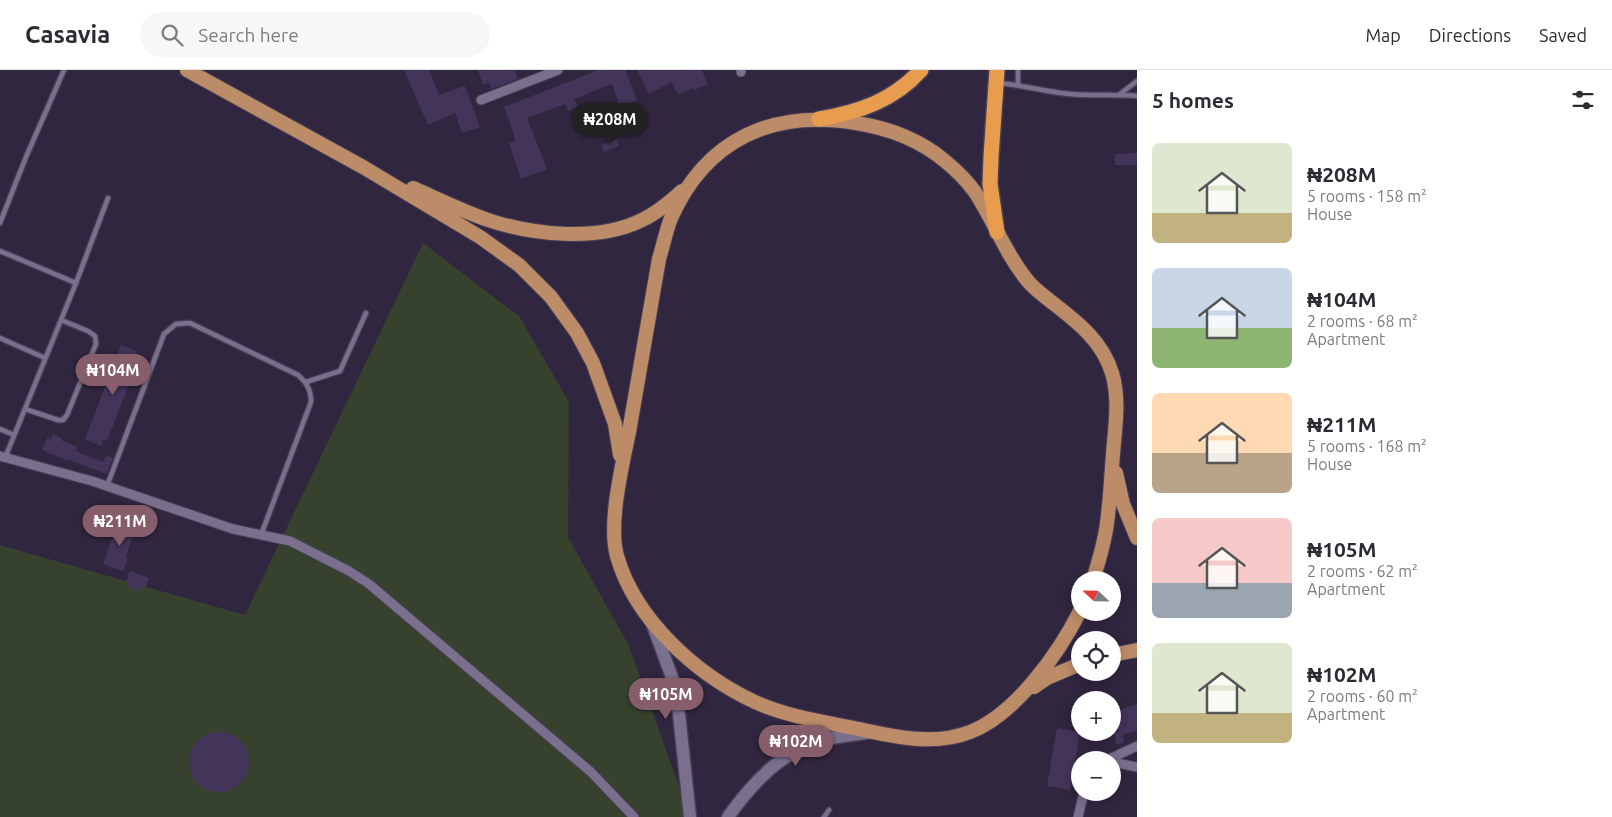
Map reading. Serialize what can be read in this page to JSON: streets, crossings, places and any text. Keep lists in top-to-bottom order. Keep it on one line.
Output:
{"north":"left","page":{"header":"Casavia","search":"Search here","nav":["Map","Directions","Saved"],"heading":"5 homes","price":["₦208M","₦104M","₦211M","₦105M","₦102M"],"list":[{"name":"₦208M","note":"5 rooms · 158 m² · House"},{"name":"₦104M","note":"2 rooms · 68 m² · Apartment"},{"name":"₦211M","note":"5 rooms · 168 m² · House"},{"name":"₦105M","note":"2 rooms · 62 m² · Apartment"},{"name":"₦102M","note":"2 rooms · 60 m² · Apartment"}],"map_buttons":["+","−"]}}
